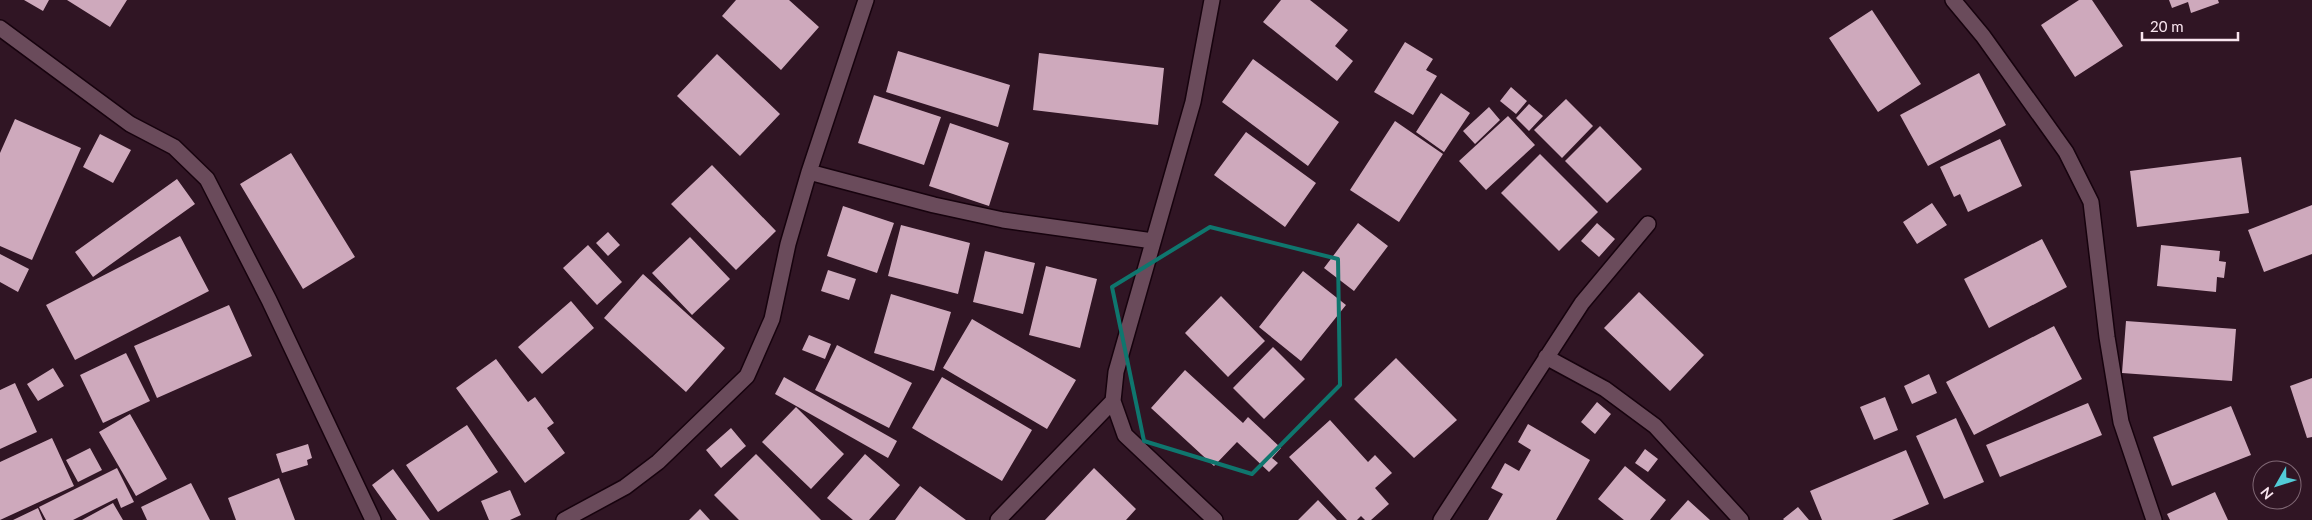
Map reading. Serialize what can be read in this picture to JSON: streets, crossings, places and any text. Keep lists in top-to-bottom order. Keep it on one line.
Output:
{"scale_bar":"20 m","north":"bottom left"}
